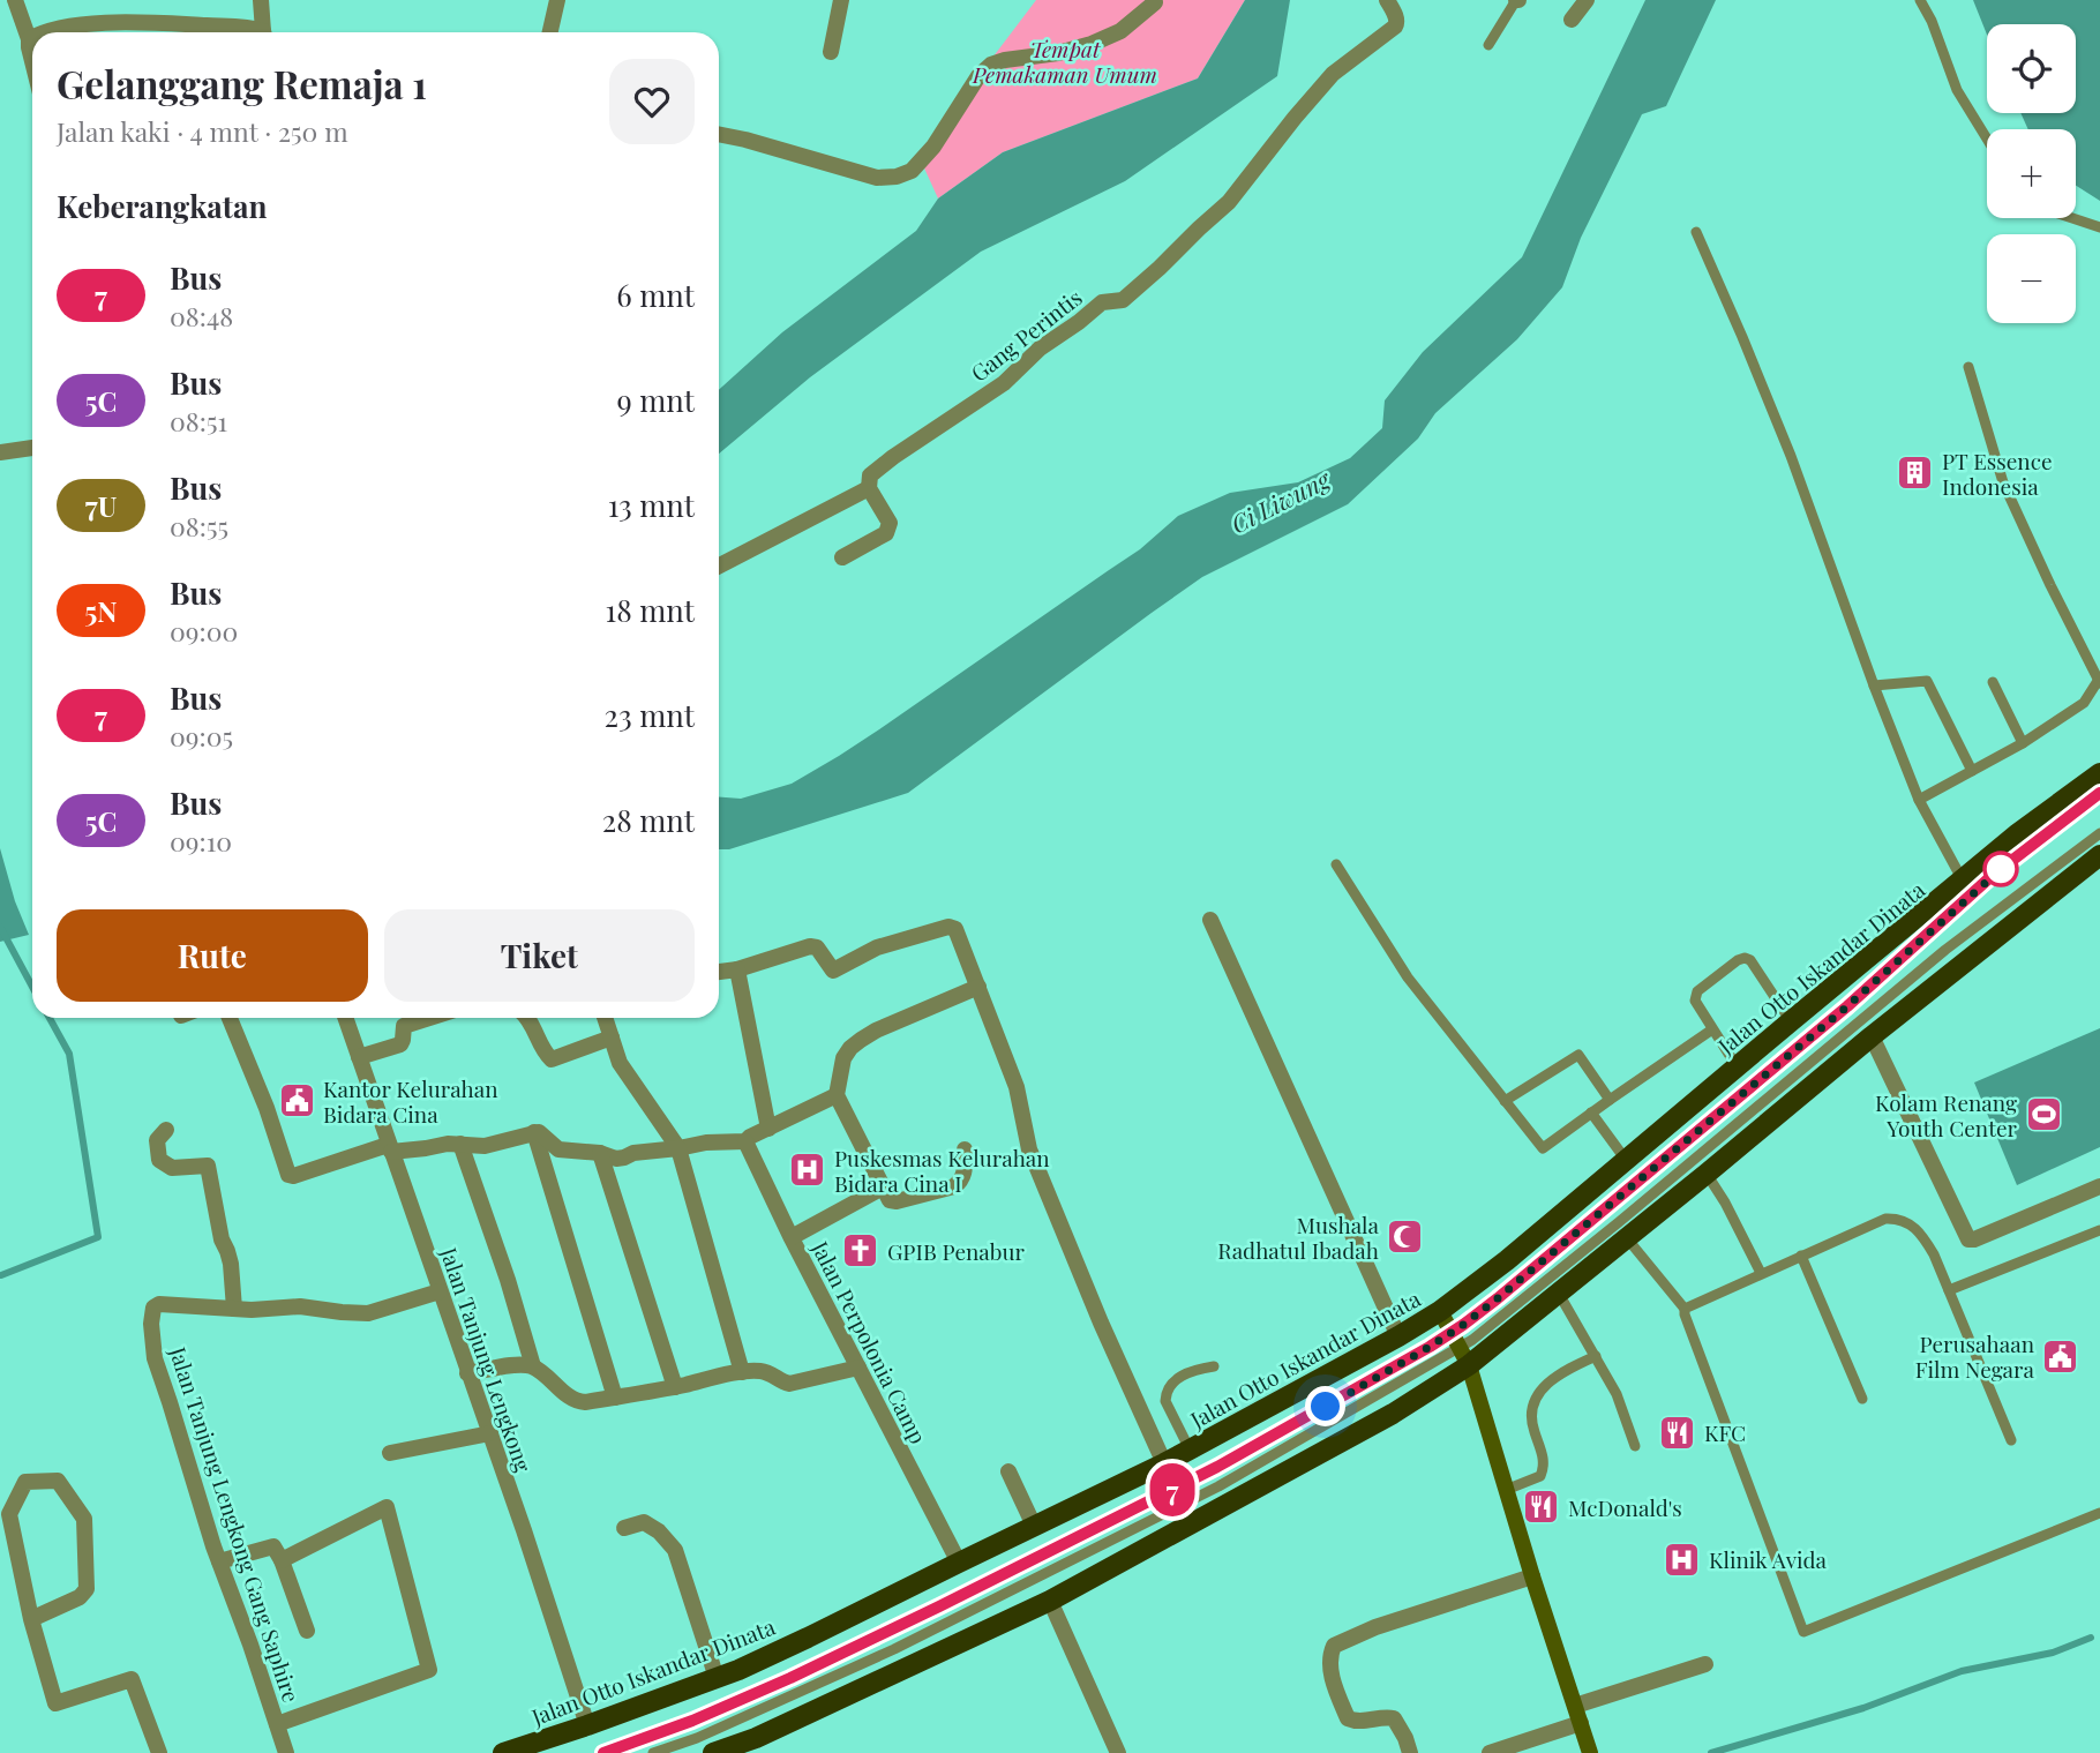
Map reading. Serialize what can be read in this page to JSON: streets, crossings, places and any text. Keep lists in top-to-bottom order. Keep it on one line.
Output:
{"streets":{"main road":["Jalan Otto Iskandar Dinata"],"street":["Gang Perintis","Jalan Perpolonia Camp","Jalan Tanjung Lengkong","Jalan Tanjung Lengkong Gang Saphire"]},"crossings":[["Jalan Otto Iskandar Dinata","Jalan Perpolonia Camp"],["Jalan Otto Iskandar Dinata","Jalan Tanjung Lengkong"],["Jalan Tanjung Lengkong","Jalan Tanjung Lengkong Gang Saphire"]],"water":["Ci Liwung"],"parks":["Tempat Pemakaman Umum"],"places":{"building":["PT Essence Indonesia"],"public building":["Kantor Kelurahan Bidara Cina","Perusahaan Film Negara"],"sports":["Kolam Renang Youth Center"],"hospital":["Puskesmas Kelurahan Bidara Cina I","Klinik Avida"],"mosque":["Mushala Radhatul Ibadah"],"church":["GPIB Penabur"],"restaurant":["KFC","McDonald's"]},"lines":["bus line 7"],"page":{"on_map":"7","map_buttons":["+","−"],"heading":[["Gelanggang Remaja 1","Jalan kaki · 4 mnt · 250 m"],"Keberangkatan"],"list":[{"mark":"7","name":"Bus","note":"08:48","value":"6 mnt"},{"mark":"5C","name":"Bus","note":"08:51","value":"9 mnt"},{"mark":"7U","name":"Bus","note":"08:55","value":"13 mnt"},{"mark":"5N","name":"Bus","note":"09:00","value":"18 mnt"},{"mark":"7","name":"Bus","note":"09:05","value":"23 mnt"},{"mark":"5C","name":"Bus","note":"09:10","value":"28 mnt"}],"buttons":["Rute","Tiket"]}}
